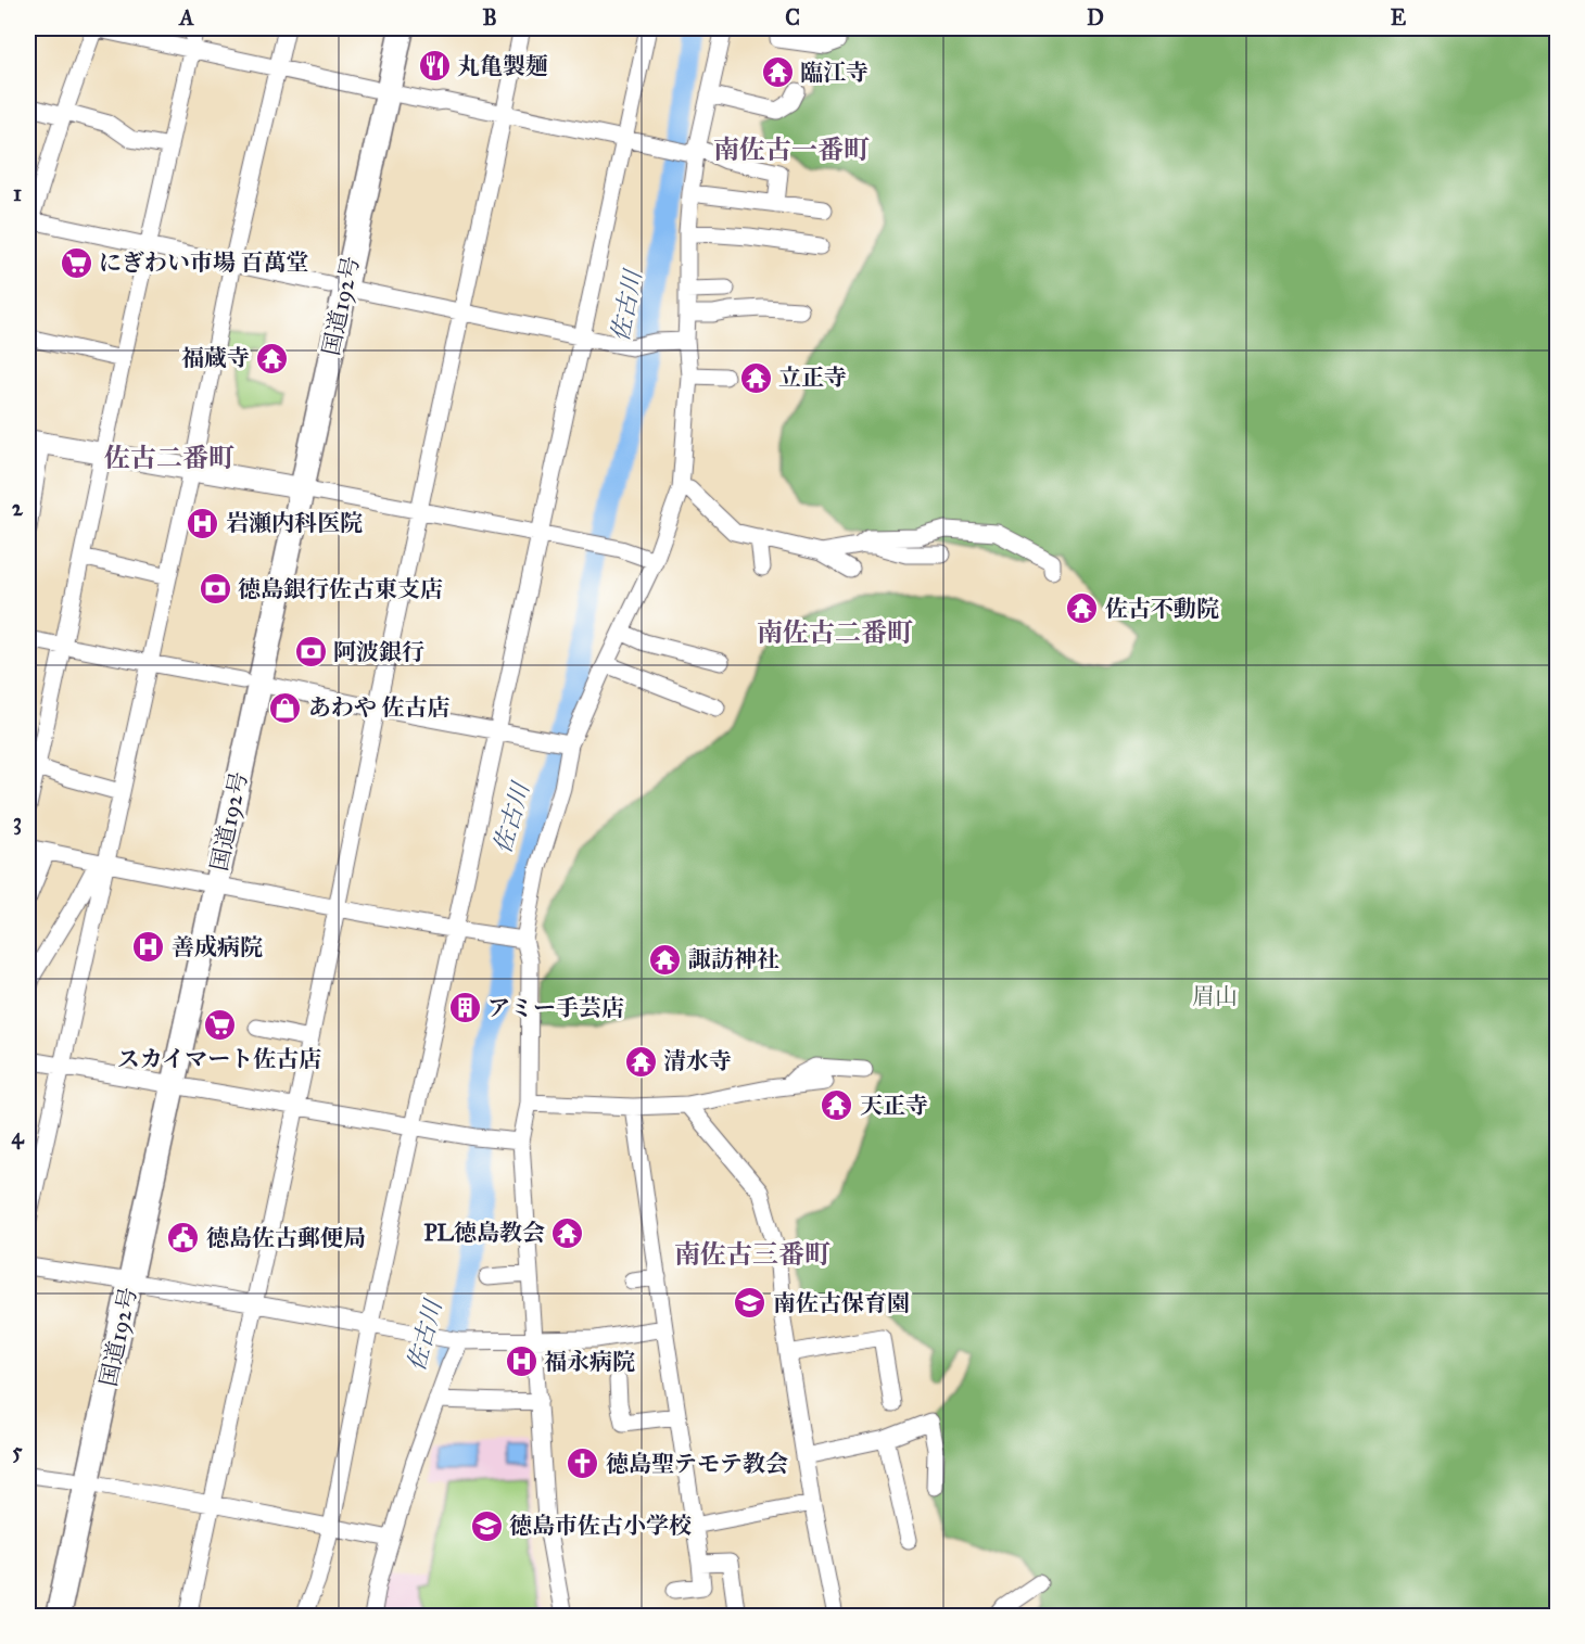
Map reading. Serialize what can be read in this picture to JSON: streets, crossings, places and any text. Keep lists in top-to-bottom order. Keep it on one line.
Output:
{"streets":{"highway":["国道192号"]},"districts":["南佐古一番町","佐古二番町","南佐古二番町","南佐古三番町"],"water":["佐古川"],"parks":["眉山"],"places":{"restaurant":["丸亀製麺"],"temple":["臨江寺","福蔵寺","立正寺","佐古不動院","諏訪神社","清水寺","天正寺","PL徳島教会"],"supermarket":["にぎわい市場 百萬堂","スカイマート佐古店"],"hospital":["岩瀬内科医院","善成病院","福永病院"],"bank":["徳島銀行佐古東支店","阿波銀行"],"shop":["あわや 佐古店"],"building":["アミー手芸店"],"public building":["徳島佐古郵便局"],"school or university":["南佐古保育園","徳島市佐古小学校"],"church":["徳島聖テモテ教会"]},"grid":{"columns":["A","B","C","D","E"],"rows":["1","2","3","4","5"]}}
